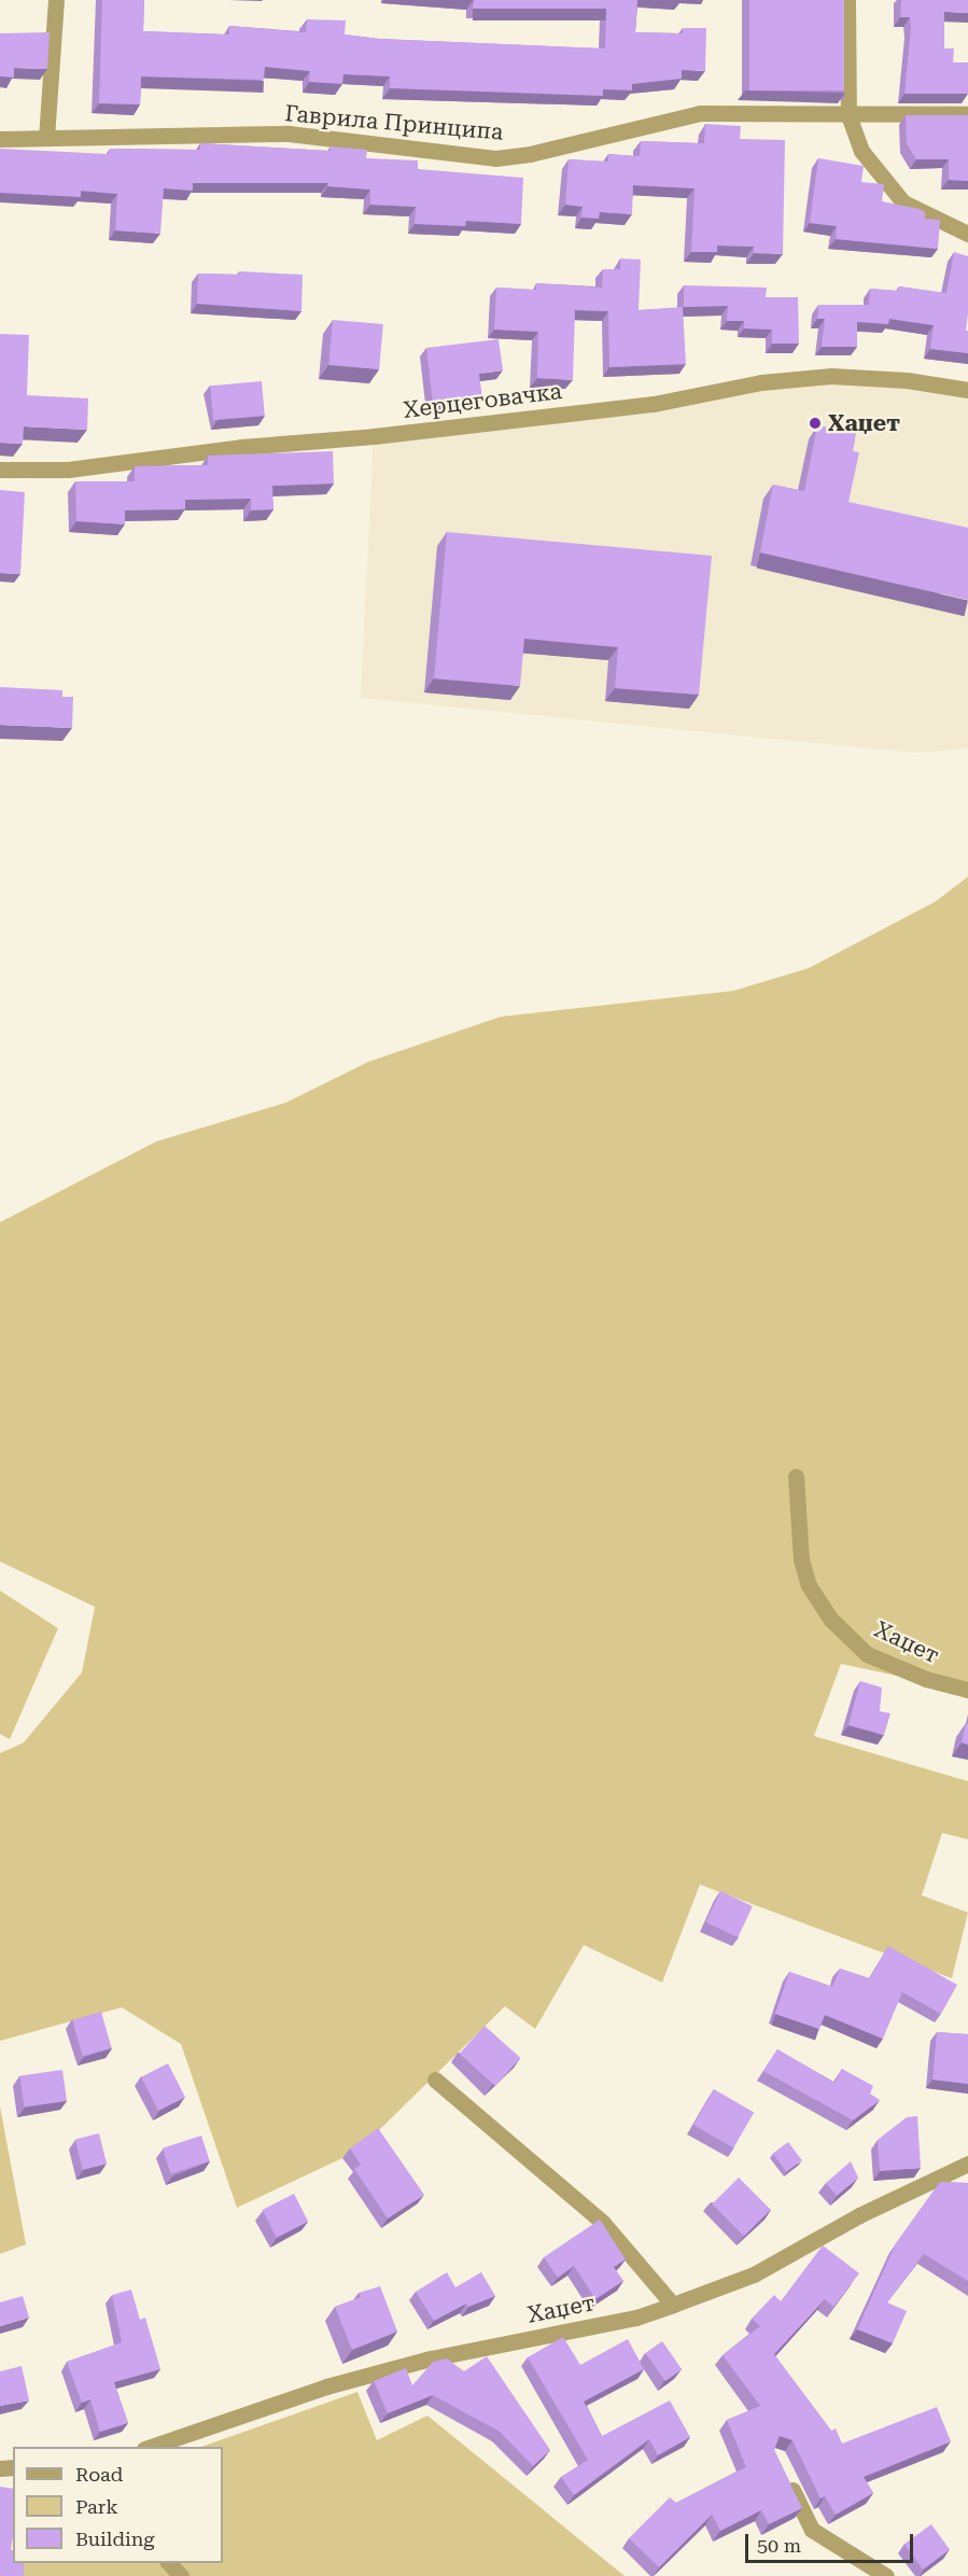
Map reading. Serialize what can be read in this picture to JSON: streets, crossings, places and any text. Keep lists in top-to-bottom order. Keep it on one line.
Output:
{"streets":{"street":["Гаврила Принципа","Херцеговачка","Хаџет"]},"places":["Хаџет"],"legend":["Road","Park","Building"],"scale_bar":"50 m"}
